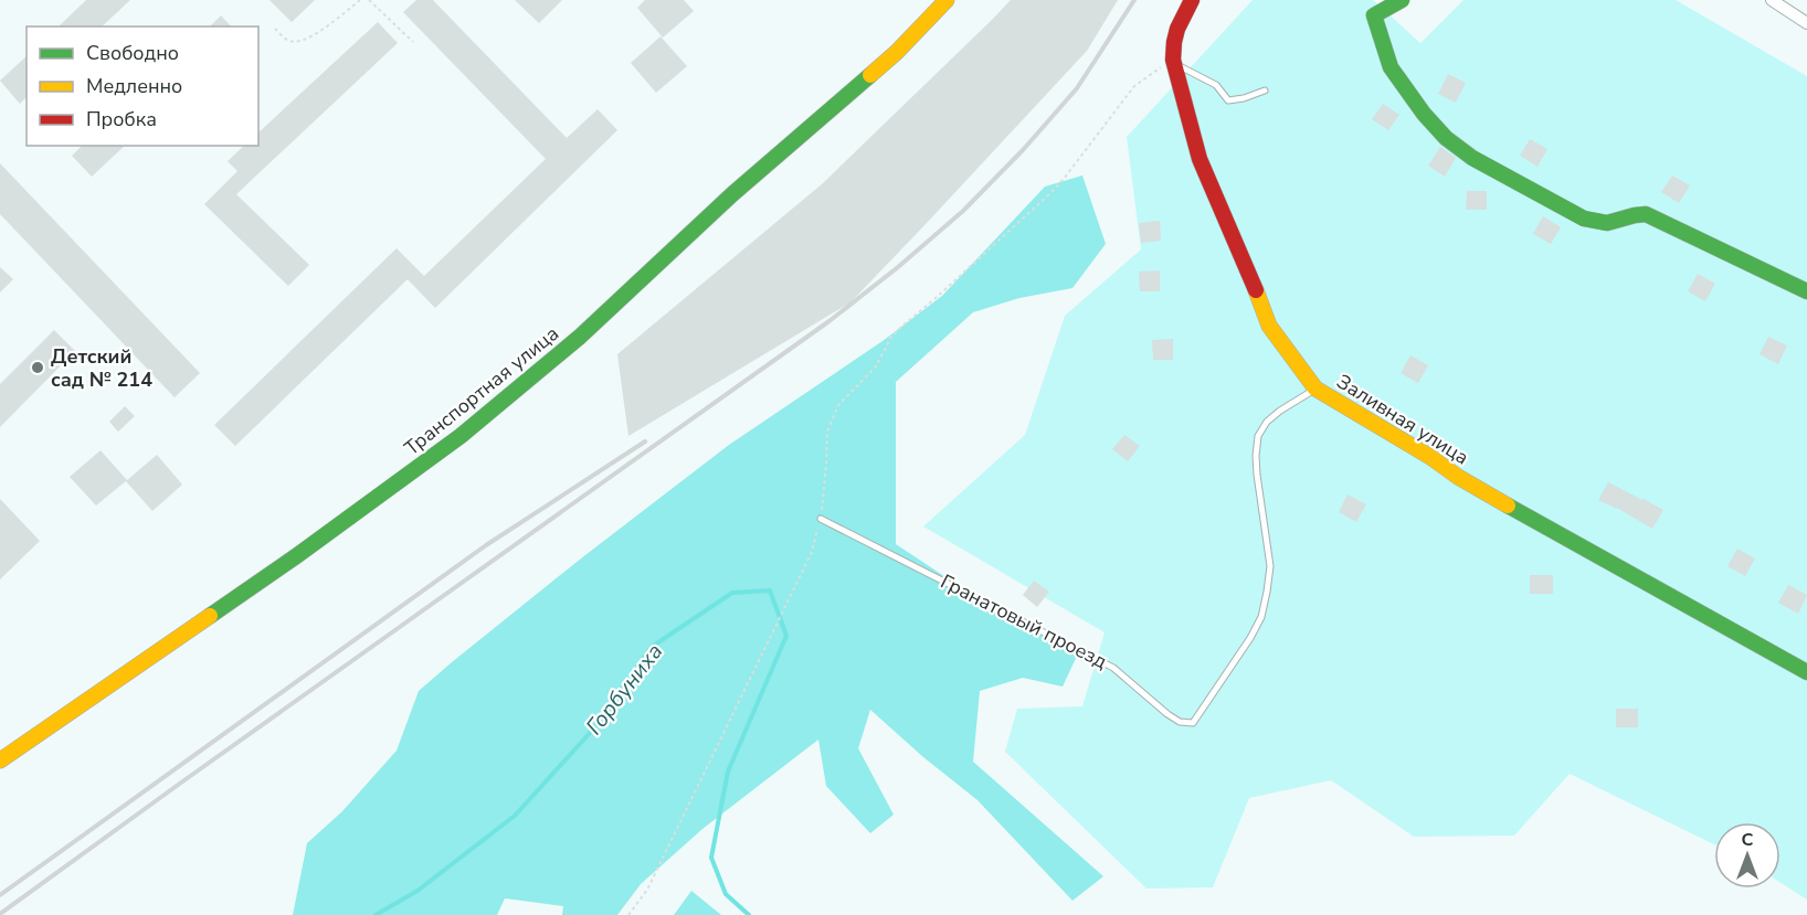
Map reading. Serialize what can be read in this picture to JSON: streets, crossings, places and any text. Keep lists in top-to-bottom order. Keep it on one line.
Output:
{"streets":{"street":["Транспортная улица","Заливная улица"],"lane":["Гранатовый проезд"]},"crossings":[["Заливная улица","Гранатовый проезд"]],"water":["Горбуниха"],"places":["Детский сад № 214"],"legend":["Свободно","Медленно","Пробка"],"north":"top"}
